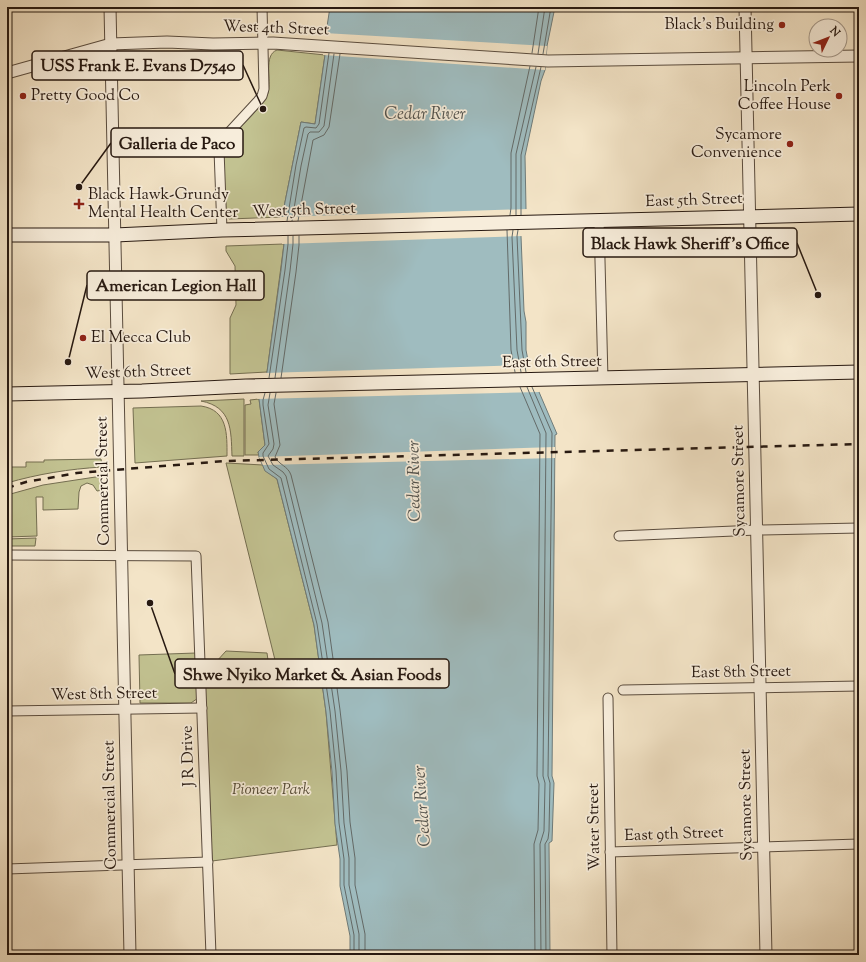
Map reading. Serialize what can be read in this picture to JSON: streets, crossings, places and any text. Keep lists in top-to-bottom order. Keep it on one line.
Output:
{"streets":{"main road":["East 5th Street","West 5th Street","East 6th Street","West 6th Street"],"street":["West 4th Street","Commercial Street","Sycamore Street","East 8th Street","West 8th Street","J R Drive","Water Street","East 9th Street"]},"crossings":[["West 4th Street","Commercial Street"],["West 4th Street","Sycamore Street"],["East 5th Street","West 5th Street"],["East 5th Street","Sycamore Street"],["West 5th Street","Commercial Street"],["East 6th Street","West 6th Street"],["East 6th Street","Sycamore Street"],["West 6th Street","Commercial Street"],["Commercial Street","West 8th Street"],["Commercial Street","J R Drive"],["Sycamore Street","East 8th Street"],["Sycamore Street","East 9th Street"],["West 8th Street","J R Drive"],["Water Street","East 9th Street"]],"water":["Cedar River"],"parks":["Pioneer Park"],"places":{"other":["Black's Building","Pretty Good Co","Lincoln Perk Coffee House","USS Frank E. Evans D7540","Sycamore Convenience","Galleria de Paco","Black Hawk Sheriff's Office","El Mecca Club","American Legion Hall","Shwe Nyiko Market & Asian Foods"],"health":["Black Hawk-Grundy Mental Health Center"]},"north":"top right"}
